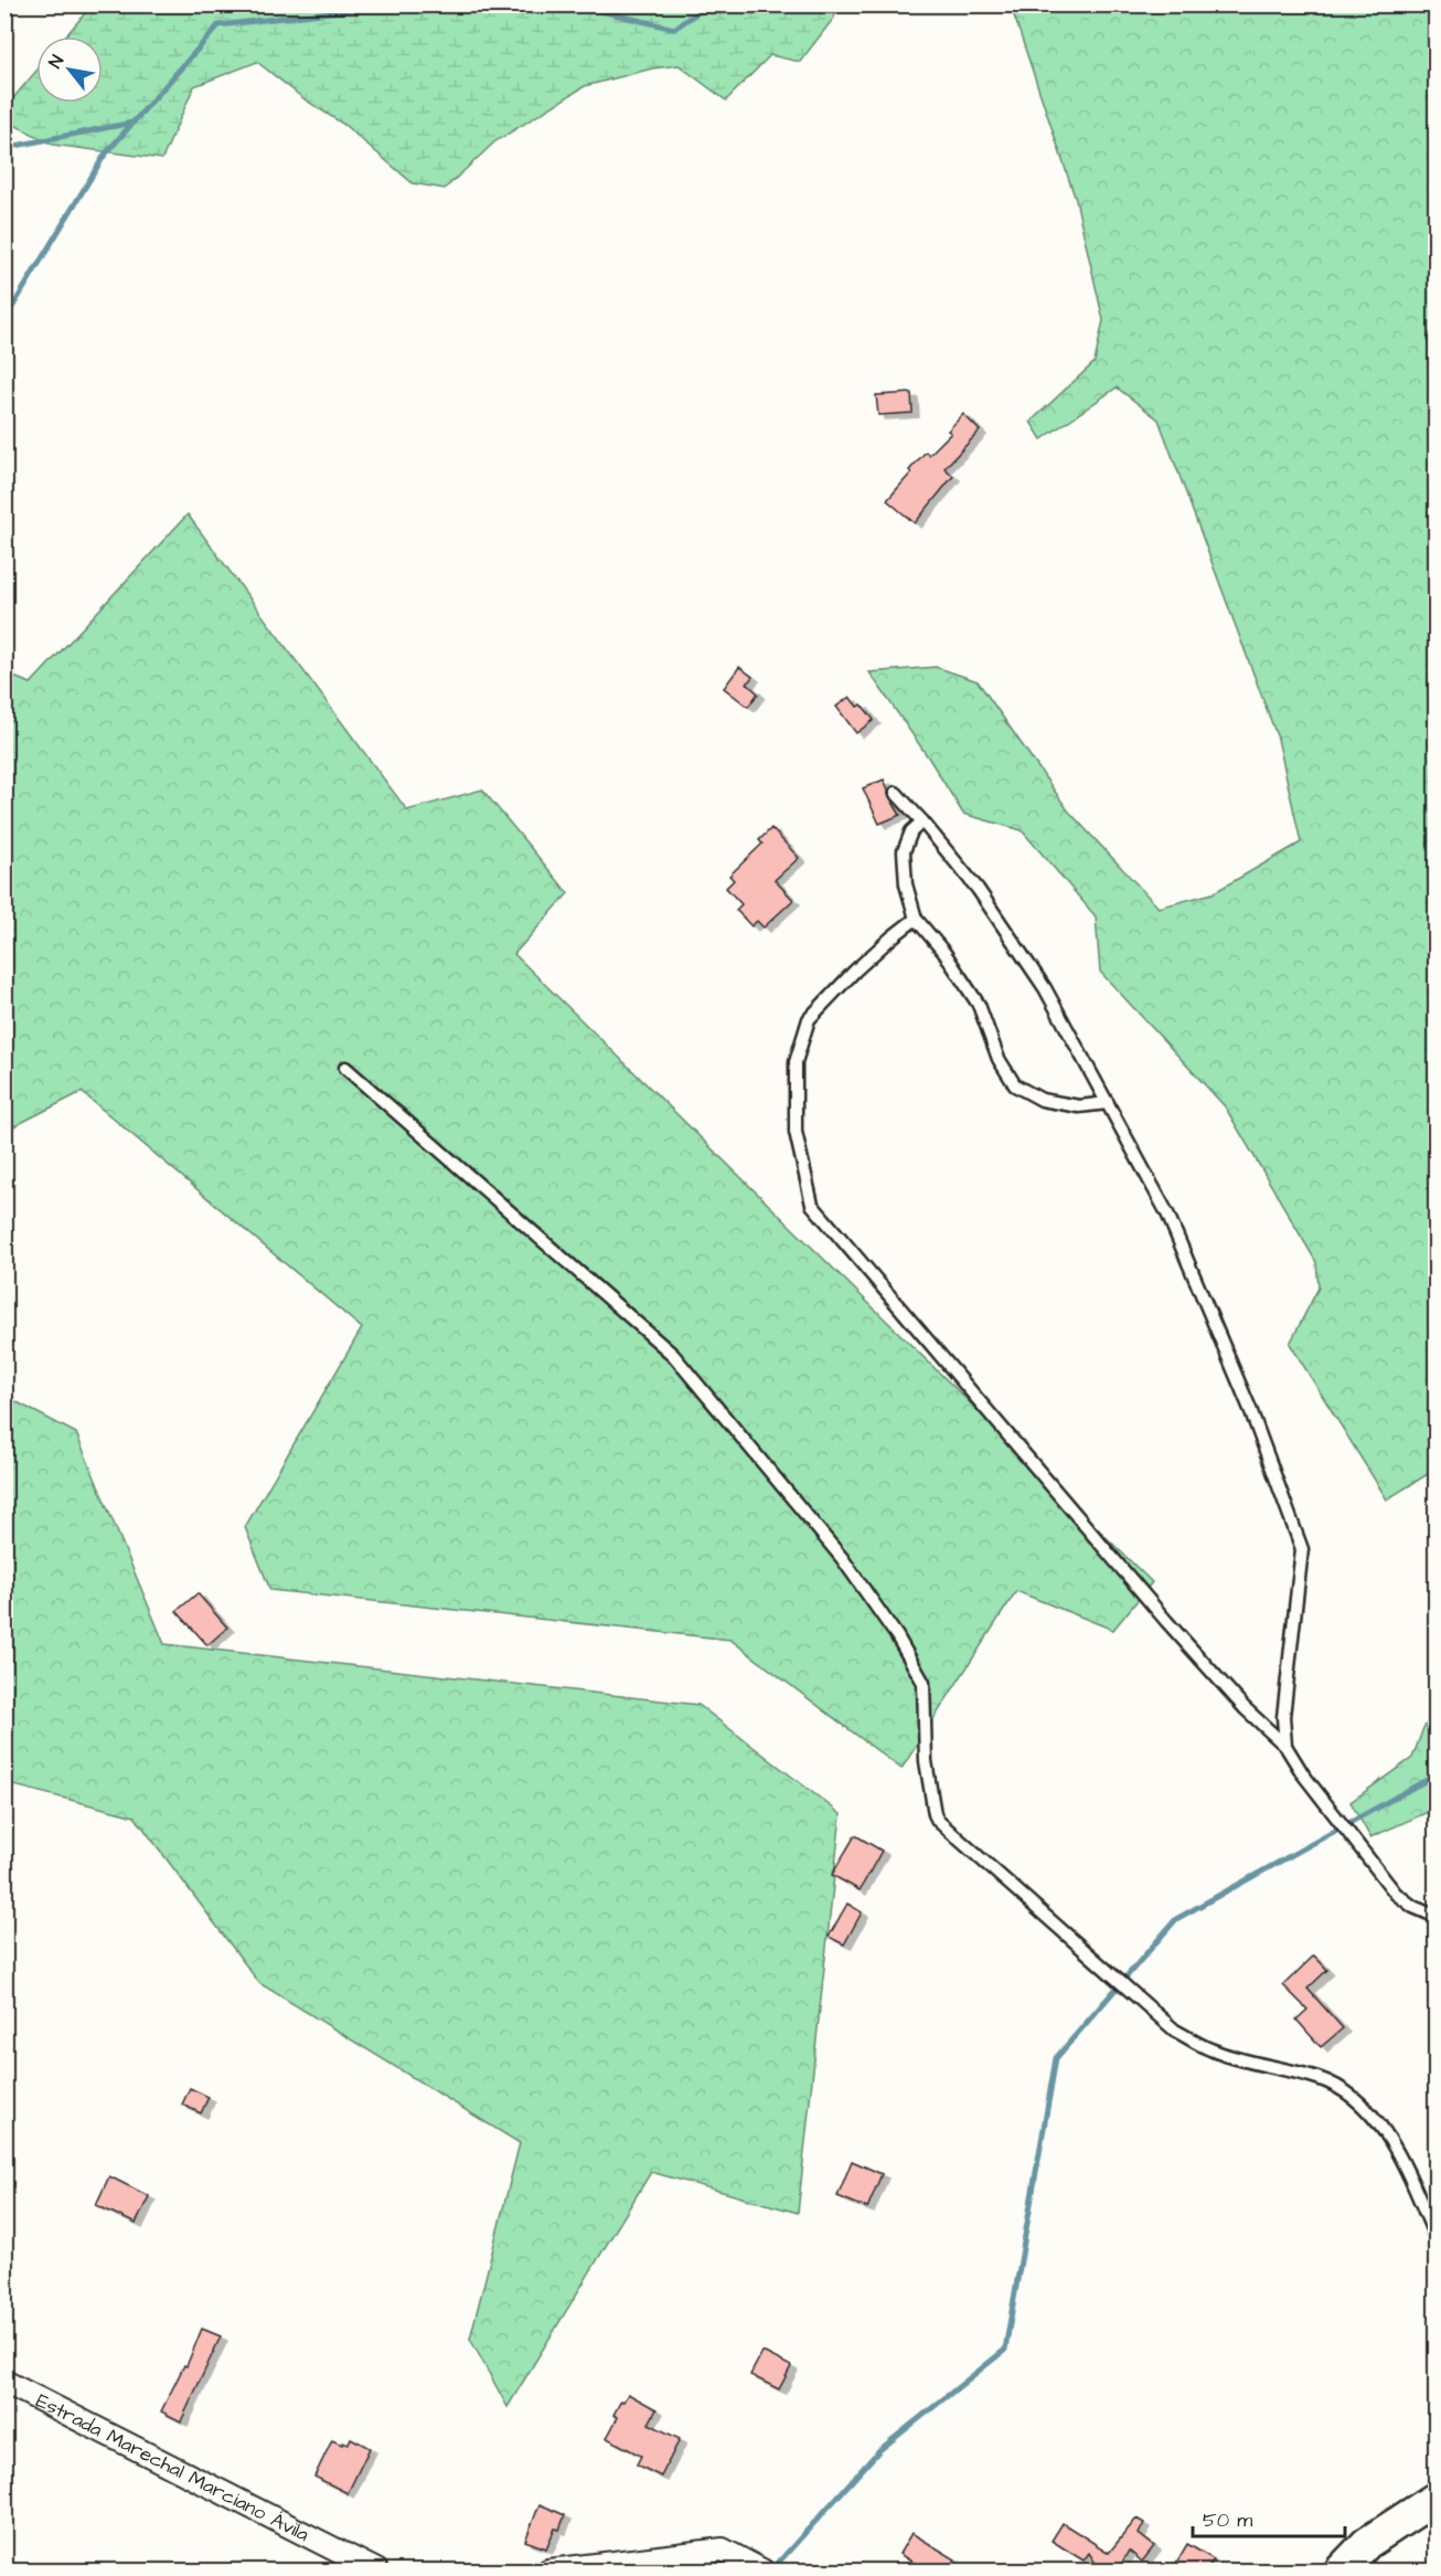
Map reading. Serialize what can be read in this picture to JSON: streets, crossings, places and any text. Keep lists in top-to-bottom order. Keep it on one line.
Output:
{"streets":{"street":["Estrada Marechal Marciano Ávila"]},"scale_bar":"50 m","north":"top left"}
